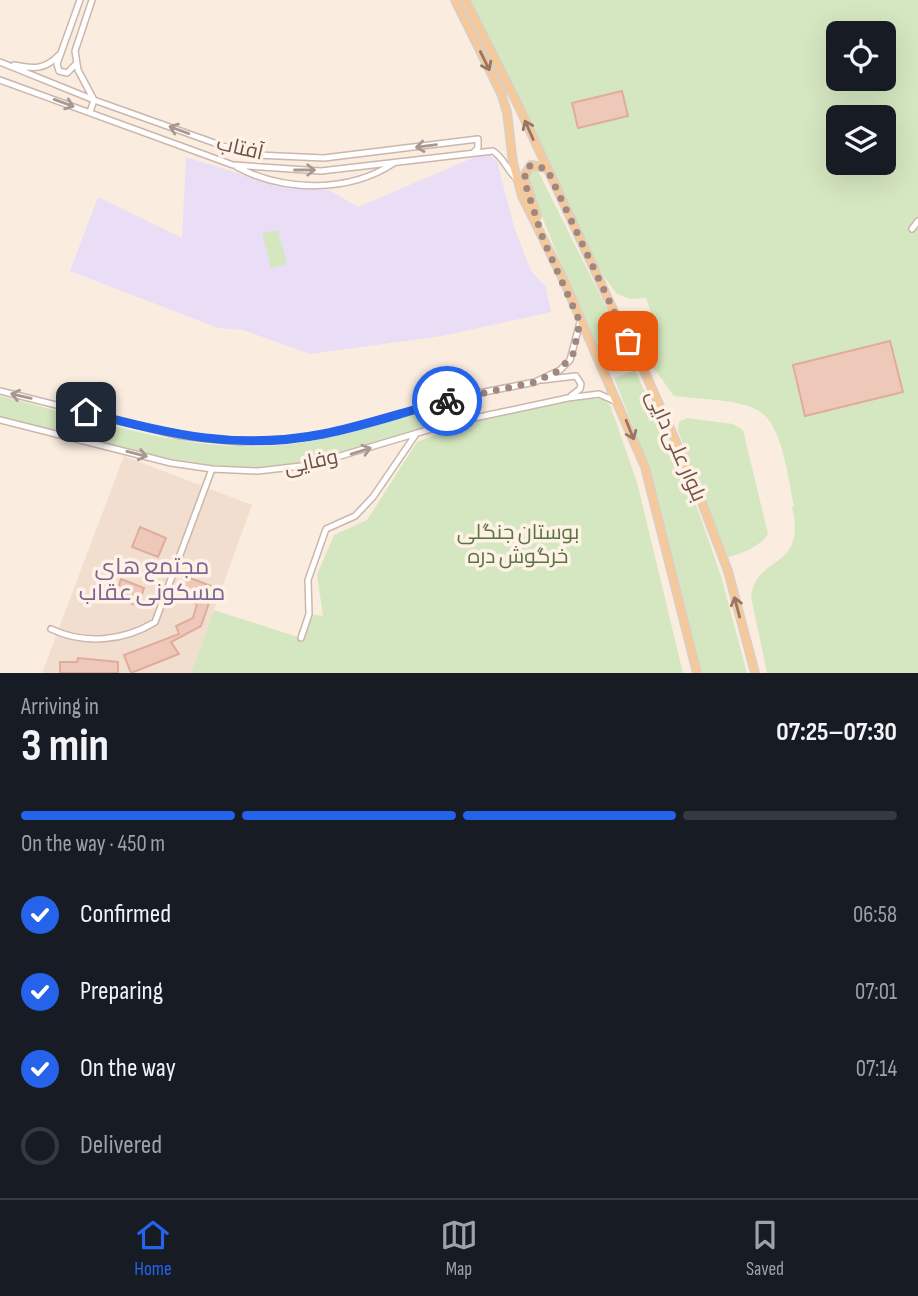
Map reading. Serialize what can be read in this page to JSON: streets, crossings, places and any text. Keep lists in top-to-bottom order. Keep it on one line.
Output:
{"streets":{"main road":["بلوار علی دایی"],"street":["آفتاب","وفایی"]},"crossings":[["آفتاب","بلوار علی دایی"],["بلوار علی دایی","وفایی"]],"districts":["مجتمع های مسکونی عقاب"],"parks":["بوستان جنگلی خرگوش دره"],"page":{"heading":["3 min","Arriving in","07:25–07:30"],"bar":"On the way · 450 m","list":[["Confirmed","06:58"],["Preparing","07:01"],["On the way","07:14"],"Delivered"],"tabs":["Home","Map","Saved"]}}
